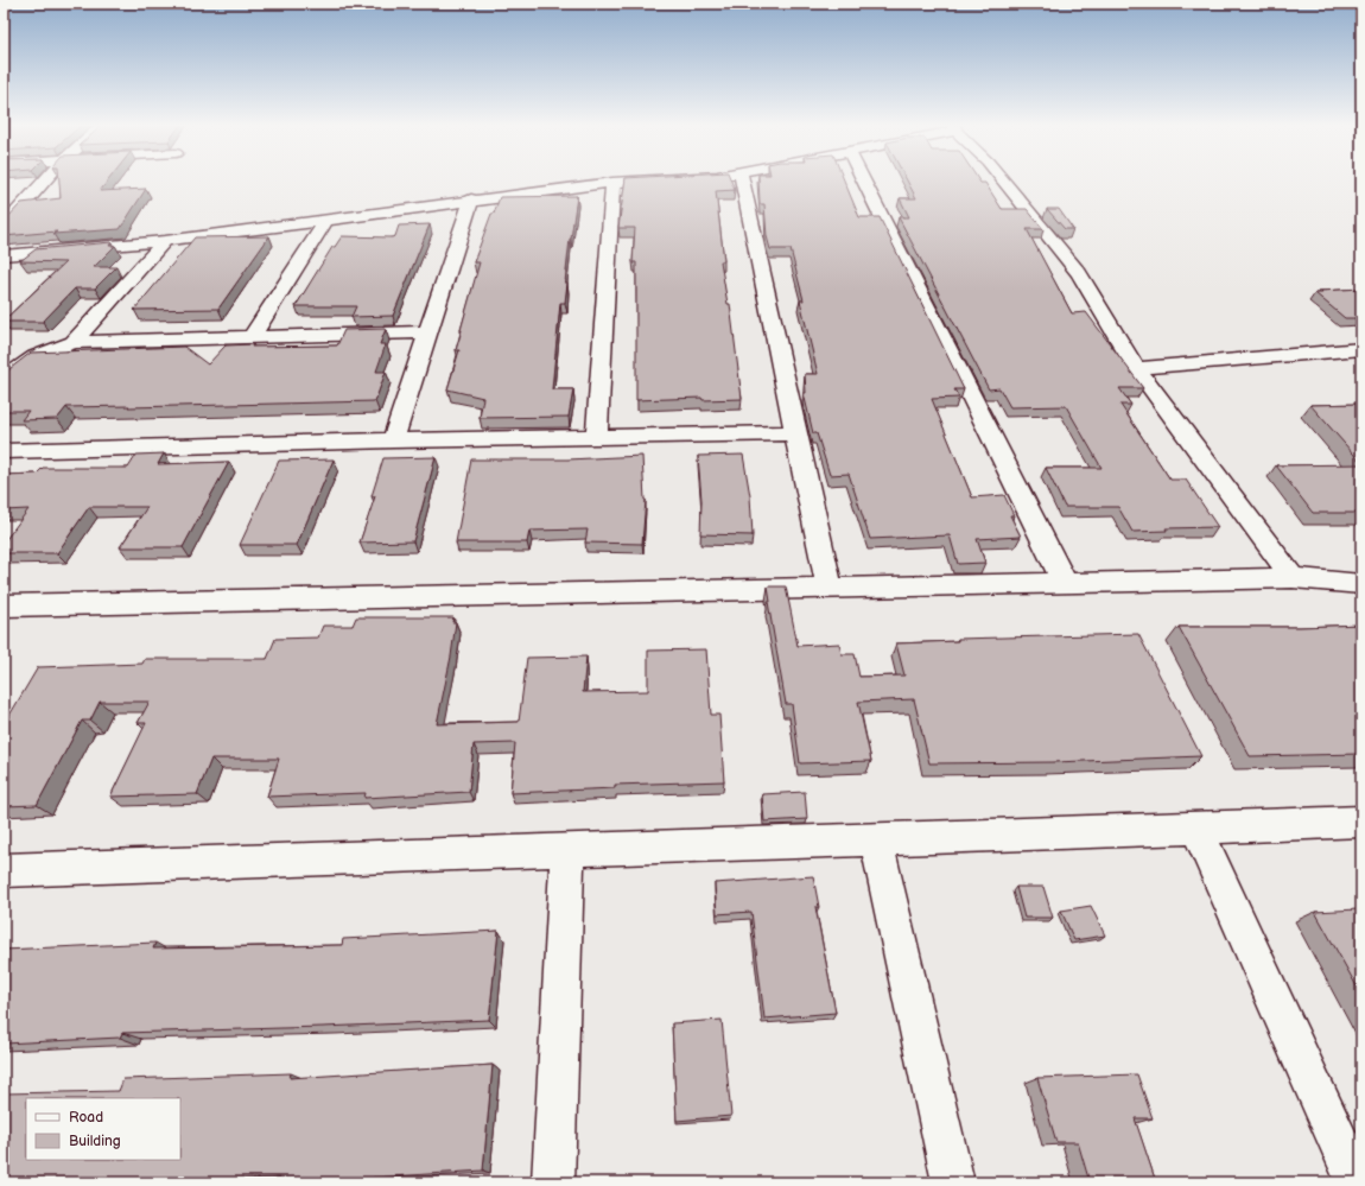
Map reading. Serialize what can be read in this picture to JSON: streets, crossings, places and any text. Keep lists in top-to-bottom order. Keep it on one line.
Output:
{"legend":["Road","Building"]}
